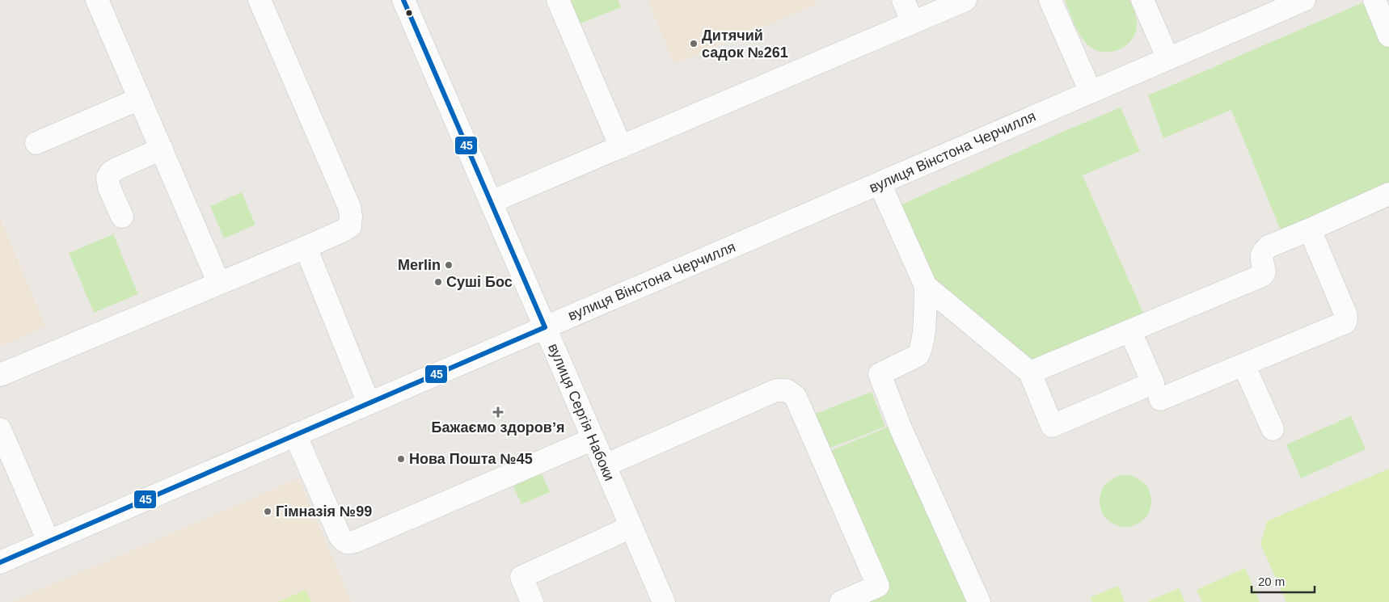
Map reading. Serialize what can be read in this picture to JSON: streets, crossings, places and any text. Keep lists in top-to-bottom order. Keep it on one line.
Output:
{"streets":{"street":["вулиця Вінстона Черчилля","вулиця Сергія Набоки"]},"crossings":[["вулиця Вінстона Черчилля","вулиця Сергія Набоки"]],"places":{"other":["Дитячий садок №261","Merlin","Суші Бос","Нова Пошта №45","Гімназія №99"],"health":["Бажаємо здоровʼя"]},"lines":["transit line 45"],"scale_bar":"20 m"}
